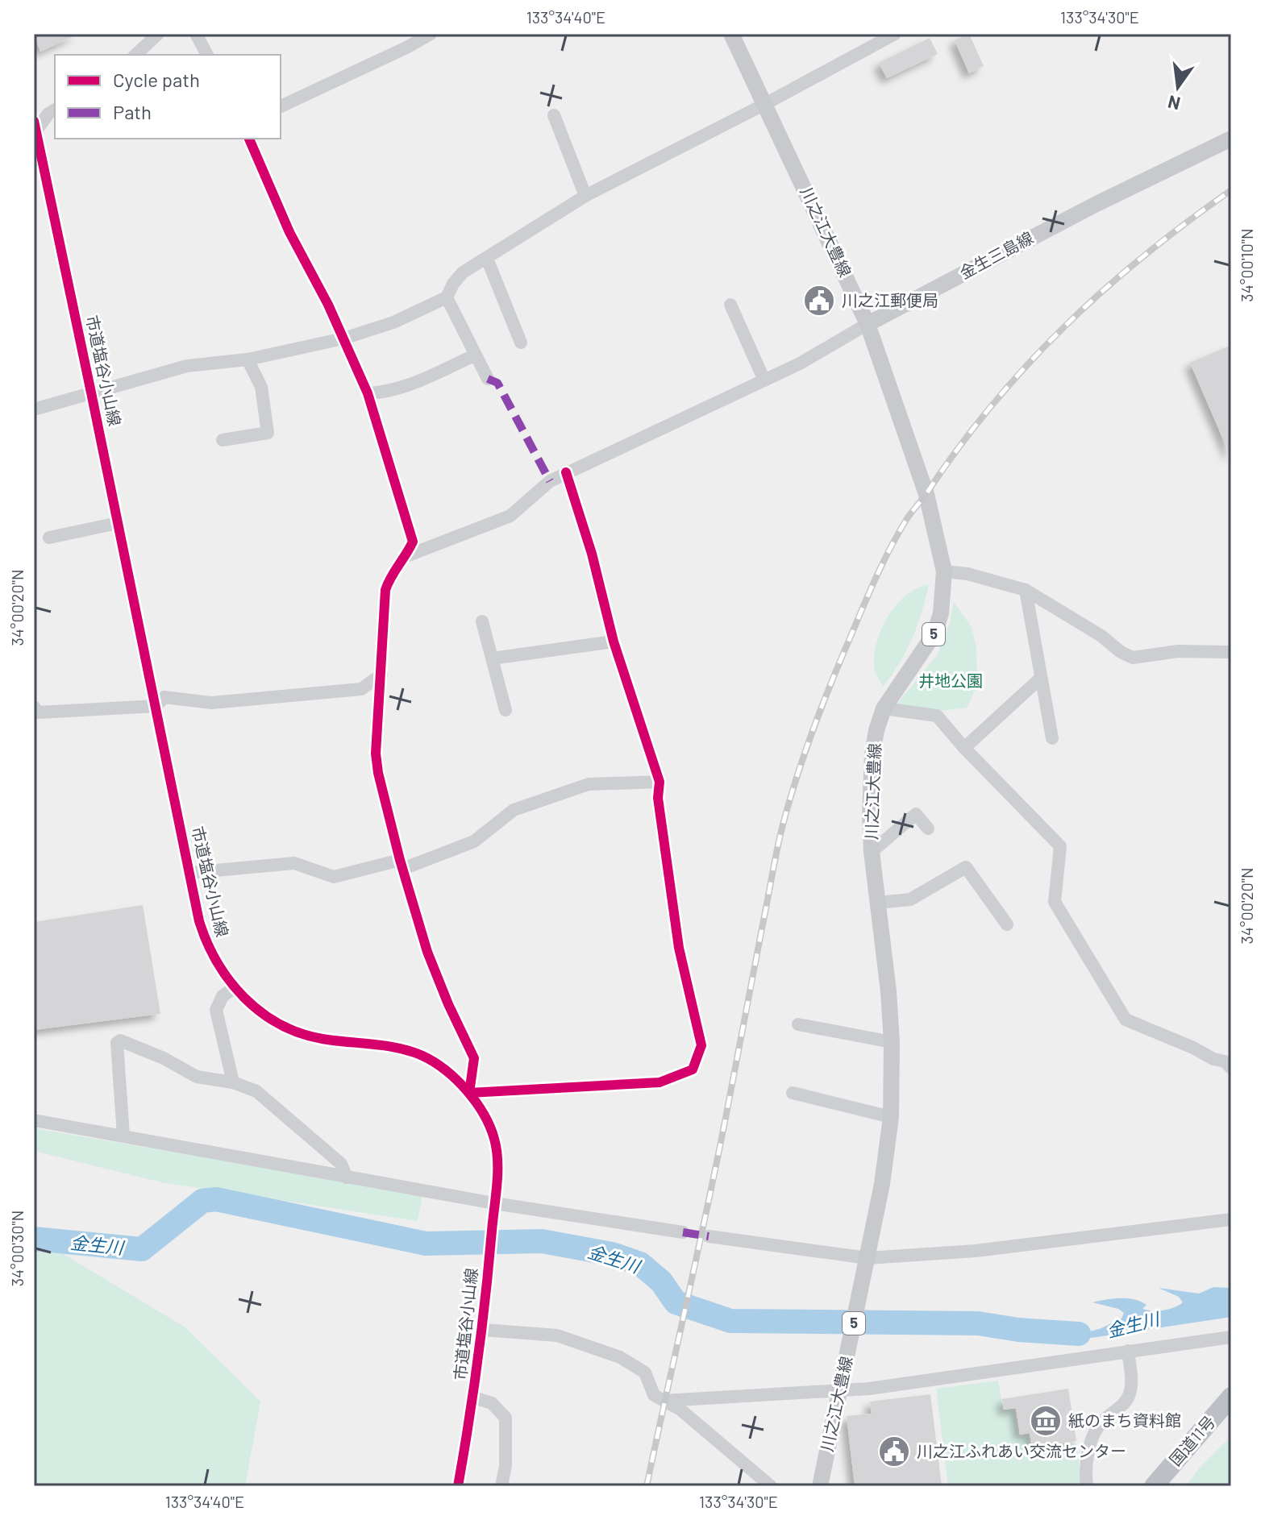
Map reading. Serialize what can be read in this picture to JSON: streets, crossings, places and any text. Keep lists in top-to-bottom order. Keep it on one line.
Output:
{"streets":{"highway":["国道11号"],"main road":["川之江大豊線","金生三島線","5"],"street":["市道塩谷小山線"]},"crossings":[["川之江大豊線","金生三島線"]],"water":["金生川"],"parks":["井地公園"],"places":{"public building":["川之江郵便局","川之江ふれあい交流センター"],"museum":["紙のまち資料館"]},"legend":["Cycle path","Path"],"north":"bottom","coordinates":["133°34'40\"E","133°34'30\"E","34°00'10\"N","34°00'20\"N","34°00'30\"N"]}
